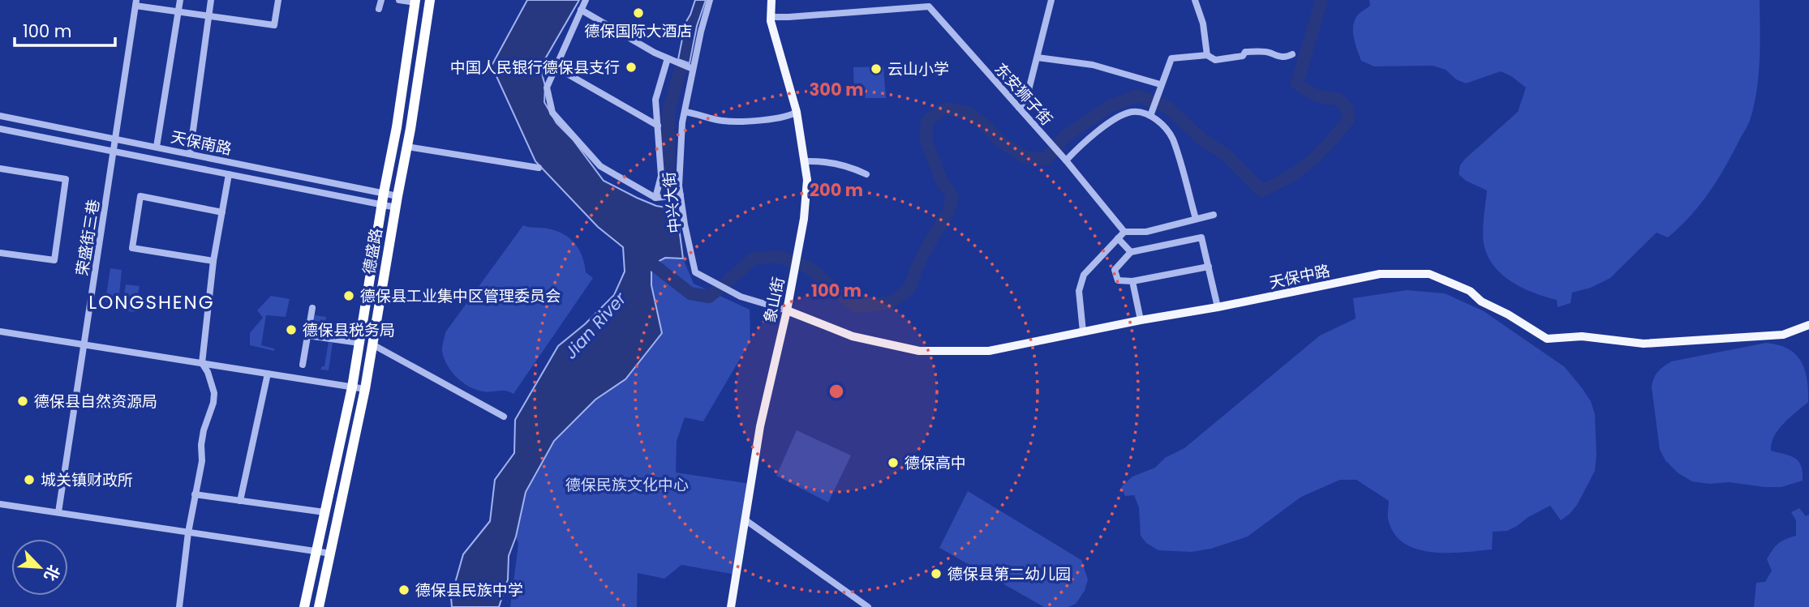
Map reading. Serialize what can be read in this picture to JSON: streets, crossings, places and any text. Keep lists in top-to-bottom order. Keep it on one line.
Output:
{"streets":{"highway":["德盛路"],"main road":["天保中路","象山街"],"street":["东安狮子街","天保南路","中兴大街","荣盛街三巷"]},"crossings":[["东安狮子街","象山街"],["天保南路","荣盛街三巷"],["天保南路","德盛路"],["中兴大街","天保中路"],["中兴大街","象山街"],["天保中路","象山街"]],"districts":["LONGSHENG"],"water":["Jian River"],"parks":["德保民族文化中心"],"places":["德保国际大酒店","中国人民银行德保县支行","云山小学","德保县工业集中区管理委员会","德保县税务局","德保县自然资源局","德保高中","城关镇财政所","德保县第二幼儿园","德保县民族中学"],"scale_bar":"100 m","north":"bottom right","rings":["300 m","200 m","100 m"]}
